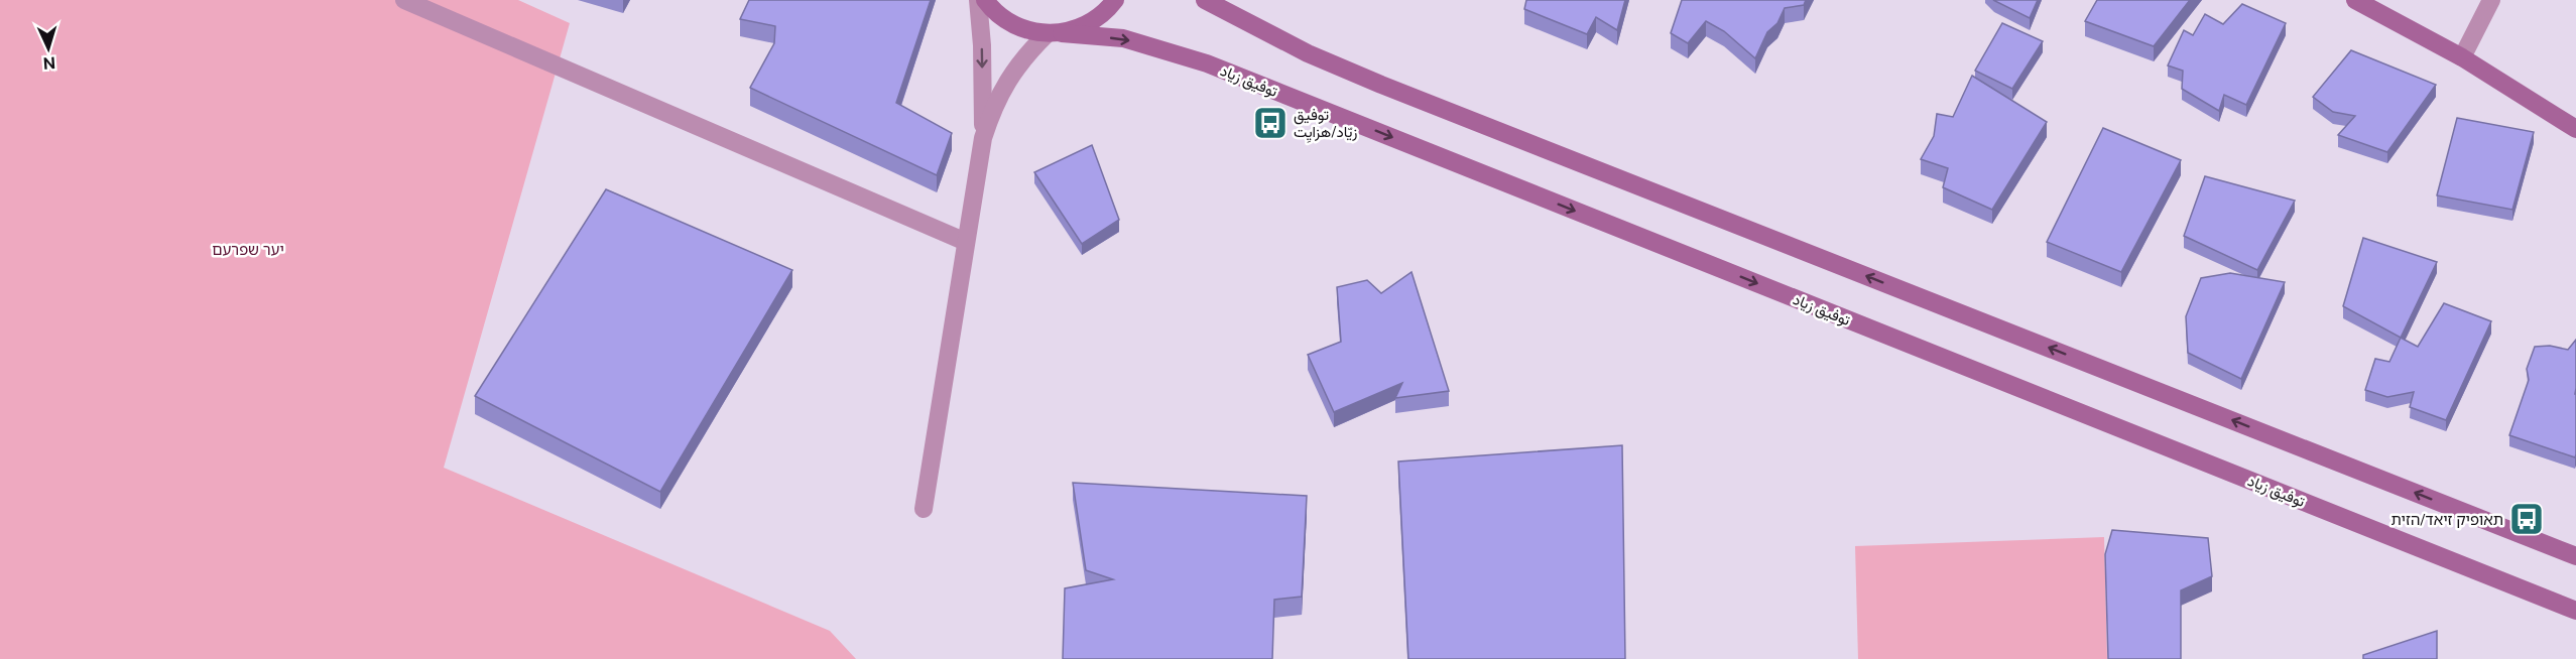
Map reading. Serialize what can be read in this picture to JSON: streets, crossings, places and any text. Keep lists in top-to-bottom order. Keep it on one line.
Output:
{"streets":{"main road":["توفيق زياد"]},"parks":["יער שפרעם"],"places":{"bus stop":["توفيق زيّاد/هزايِت","תאופיק זיאד/הזית"]},"north":"bottom"}
